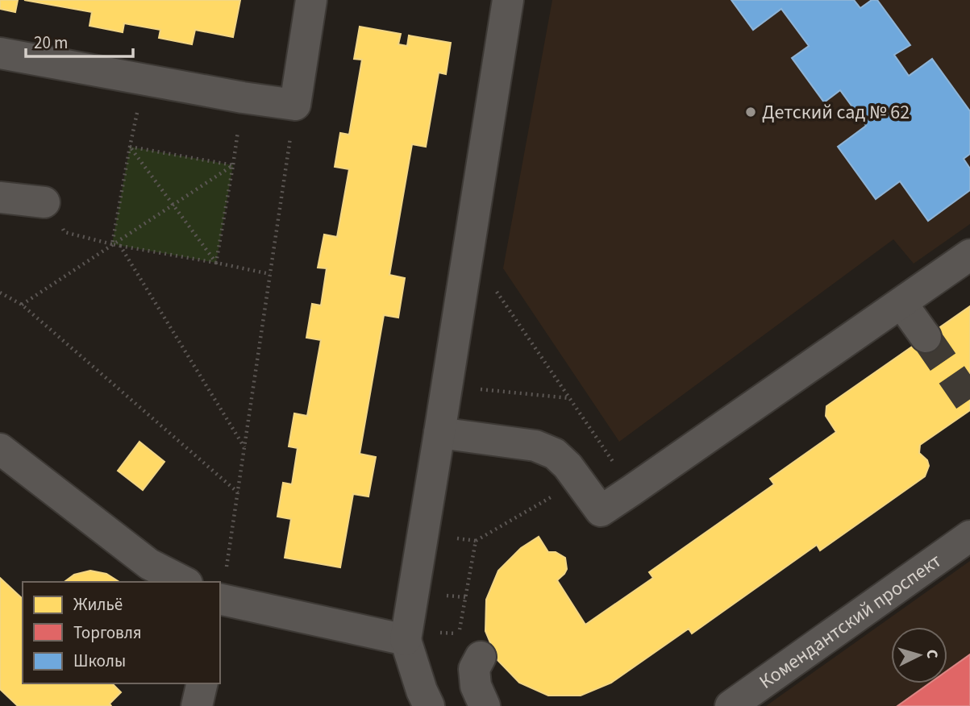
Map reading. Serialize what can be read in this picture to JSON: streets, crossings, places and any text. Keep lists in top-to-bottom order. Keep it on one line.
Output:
{"streets":{"street":["Комендантский проспект"]},"places":["Детский сад № 62"],"legend":["Жильё","Торговля","Школы"],"scale_bar":"20 m","north":"right"}
